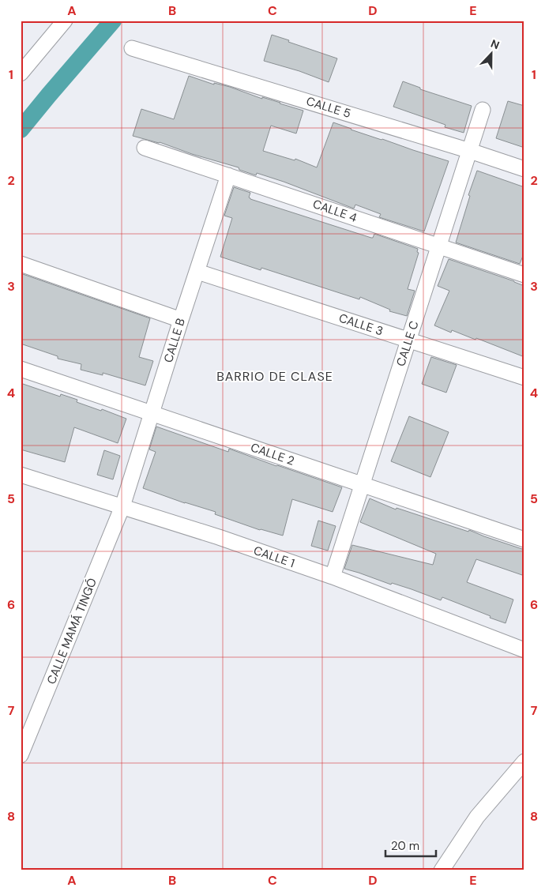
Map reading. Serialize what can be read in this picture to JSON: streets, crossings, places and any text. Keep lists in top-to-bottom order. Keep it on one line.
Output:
{"streets":{"street":["CALLE 5","CALLE 4","CALLE 3","CALLE B","CALLE C","CALLE 2","CALLE 1","CALLE MAMÁ TINGÓ"]},"crossings":[["CALLE 5","CALLE C"],["CALLE 4","CALLE B"],["CALLE 4","CALLE C"],["CALLE 3","CALLE B"],["CALLE 3","CALLE C"],["CALLE B","CALLE 2"],["CALLE B","CALLE 1"],["CALLE B","CALLE MAMÁ TINGÓ"],["CALLE C","CALLE 2"],["CALLE C","CALLE 1"],["CALLE 1","CALLE MAMÁ TINGÓ"]],"districts":["BARRIO DE CLASE"],"scale_bar":"20 m","north":"top","grid":{"columns":["A","B","C","D","E"],"rows":["1","2","3","4","5","6","7","8"]}}
